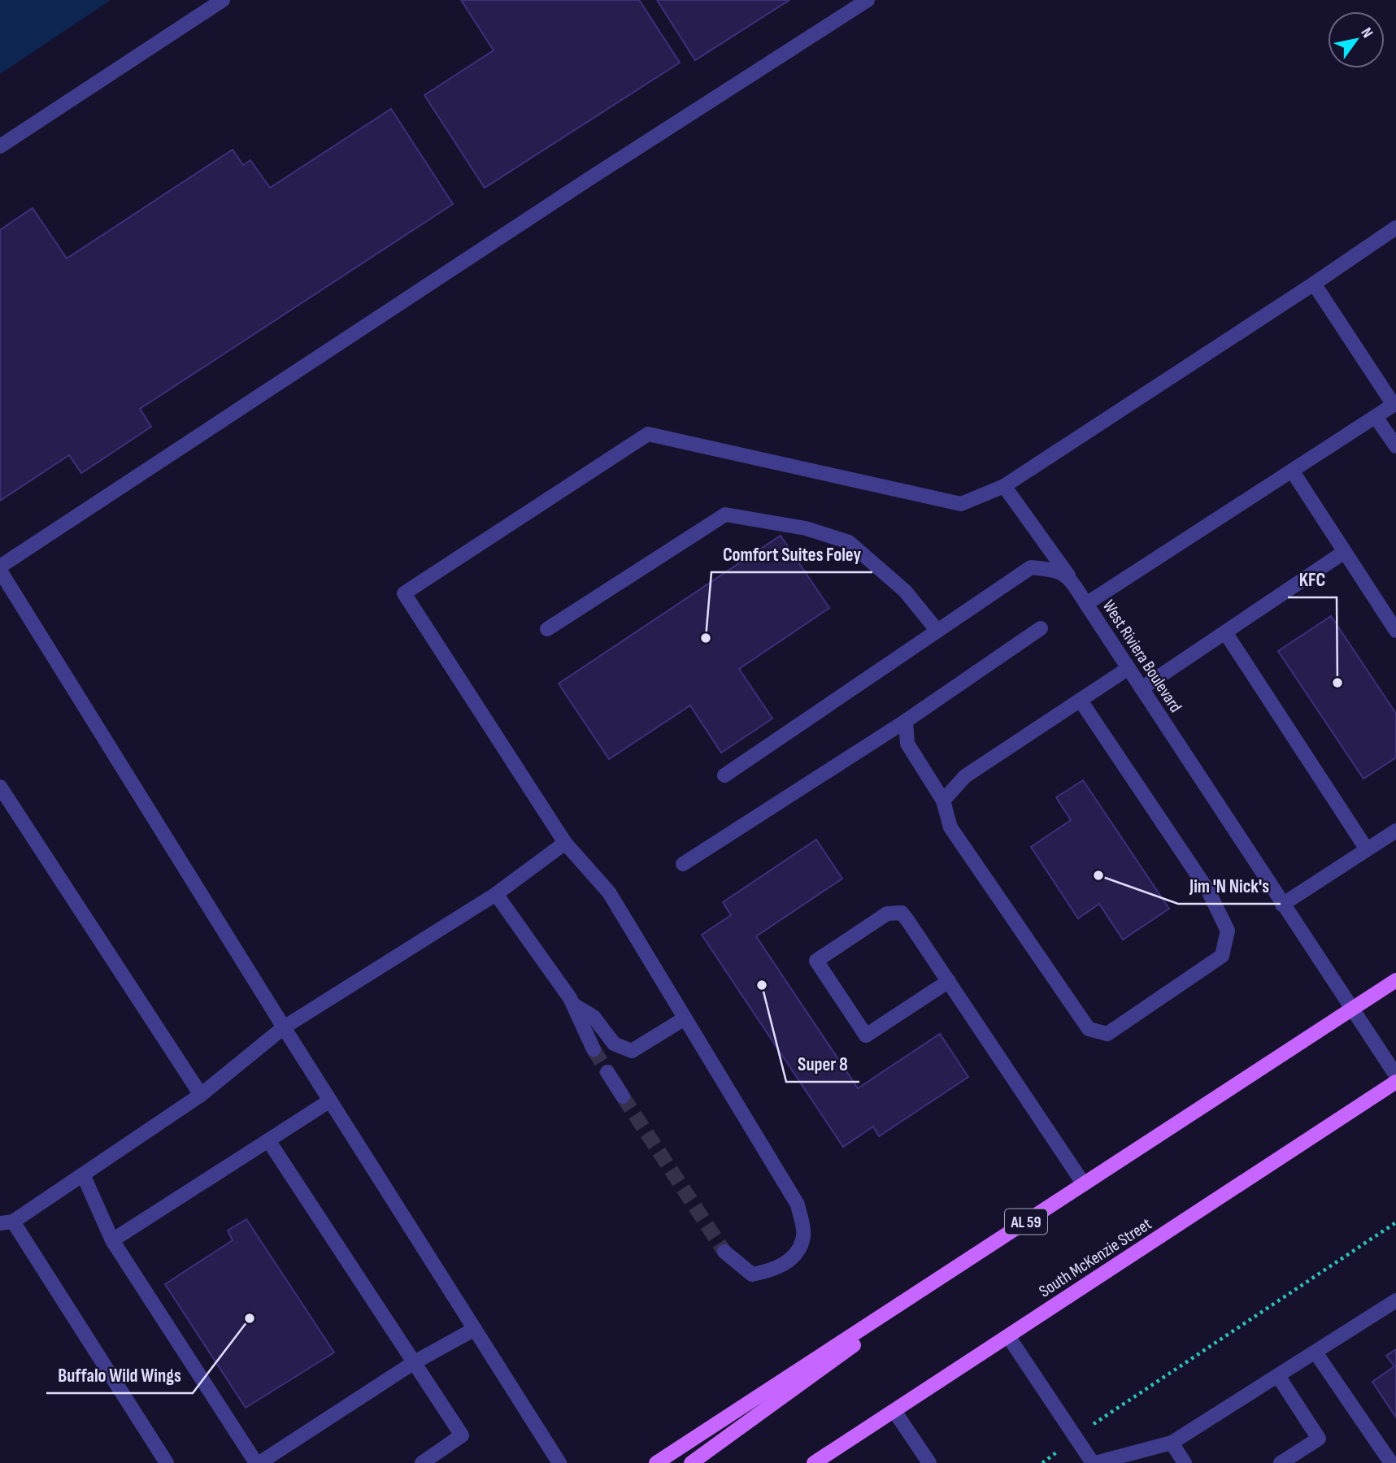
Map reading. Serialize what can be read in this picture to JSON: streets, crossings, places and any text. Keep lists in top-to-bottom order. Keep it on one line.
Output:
{"streets":{"main road":["AL 59","South McKenzie Street"],"street":["West Riviera Boulevard"]},"crossings":[["West Riviera Boulevard","AL 59"]],"places":["Comfort Suites Foley","KFC","Jim 'N Nick's","Super 8","Buffalo Wild Wings"],"north":"top right"}
